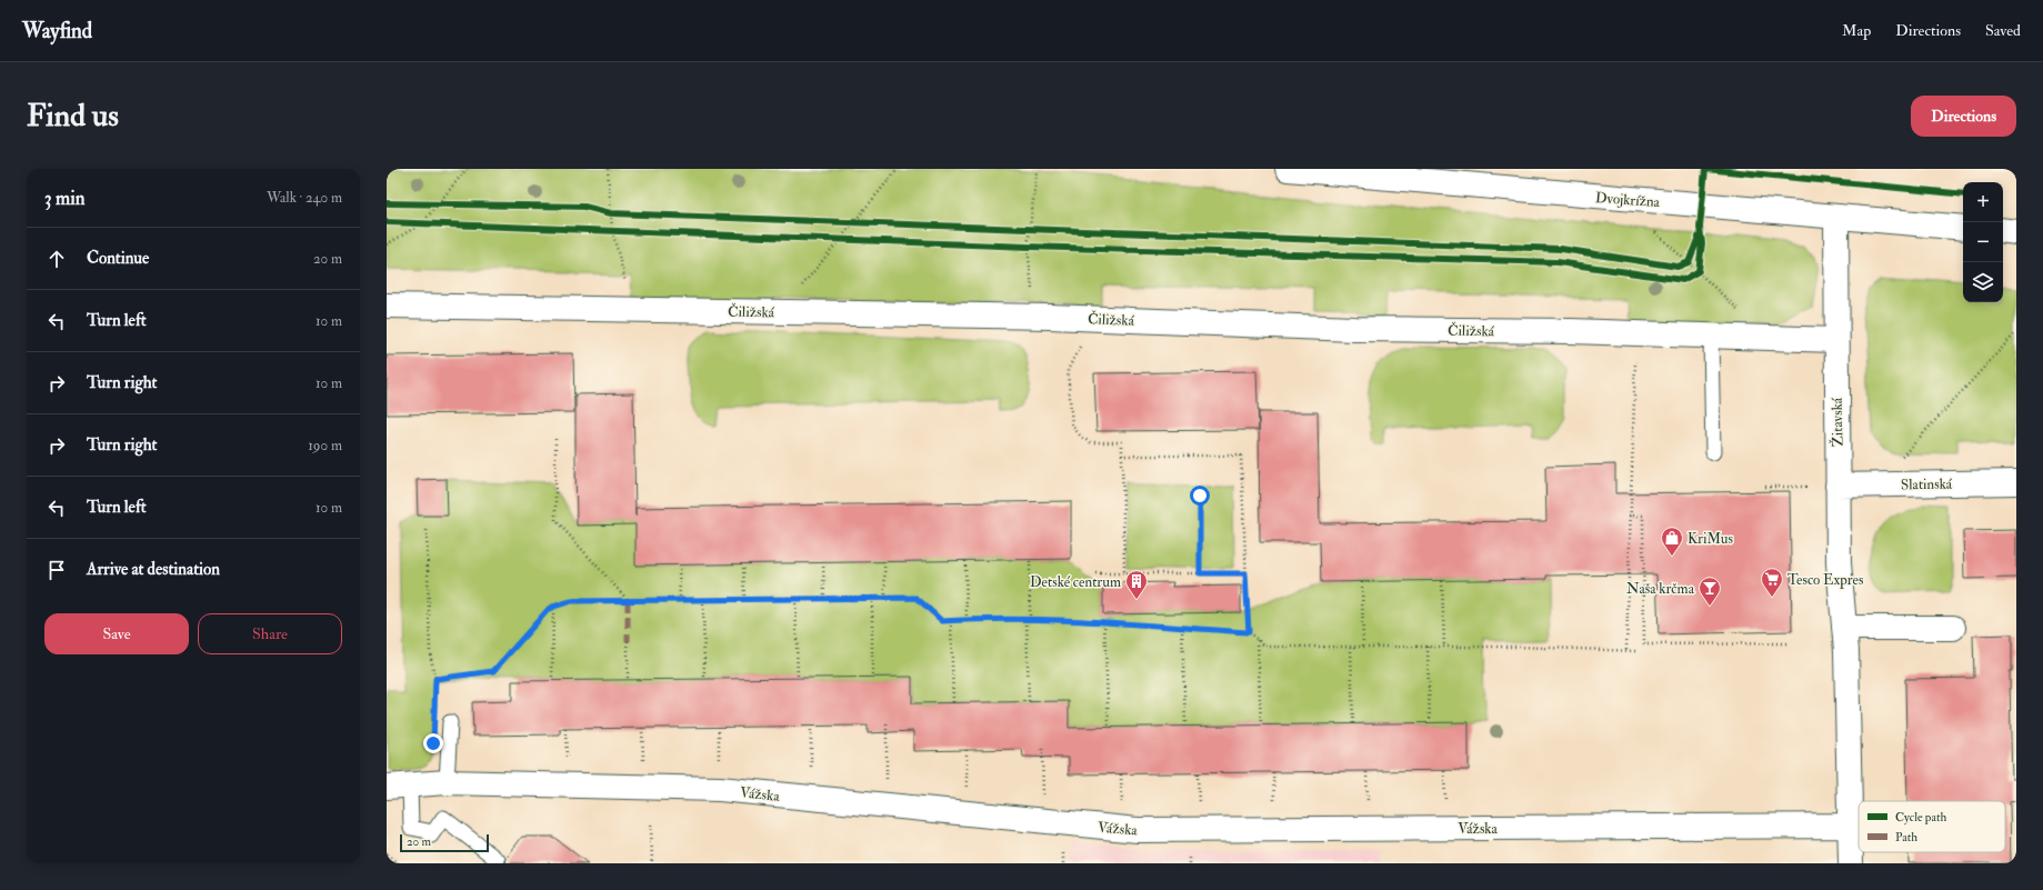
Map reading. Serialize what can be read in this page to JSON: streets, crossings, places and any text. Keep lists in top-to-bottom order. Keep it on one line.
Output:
{"streets":{"street":["Dvojkrížna","Čiližská","Žitavská","Slatinská","Vážska"]},"crossings":[["Dvojkrížna","Žitavská"],["Čiližská","Žitavská"],["Žitavská","Slatinská"],["Žitavská","Vážska"]],"places":{"shop":["KriMus"],"supermarket":["Tesco Expres"],"building":["Detské centrum"],"bar":["Naša krčma"]},"legend":["Cycle path","Path"],"scale_bar":"20 m","page":{"header":"Wayfind","nav":["Map","Directions","Saved"],"buttons":["Directions",["Save","Share"]],"title":"Find us","heading":["3 min","Walk · 240 m"],"map_buttons":["+","−"],"list":[["Continue","20 m"],["Turn left","10 m"],["Turn right","10 m"],["Turn right","190 m"],["Turn left","10 m"],"Arrive at destination"],"scale":"20 m"}}
